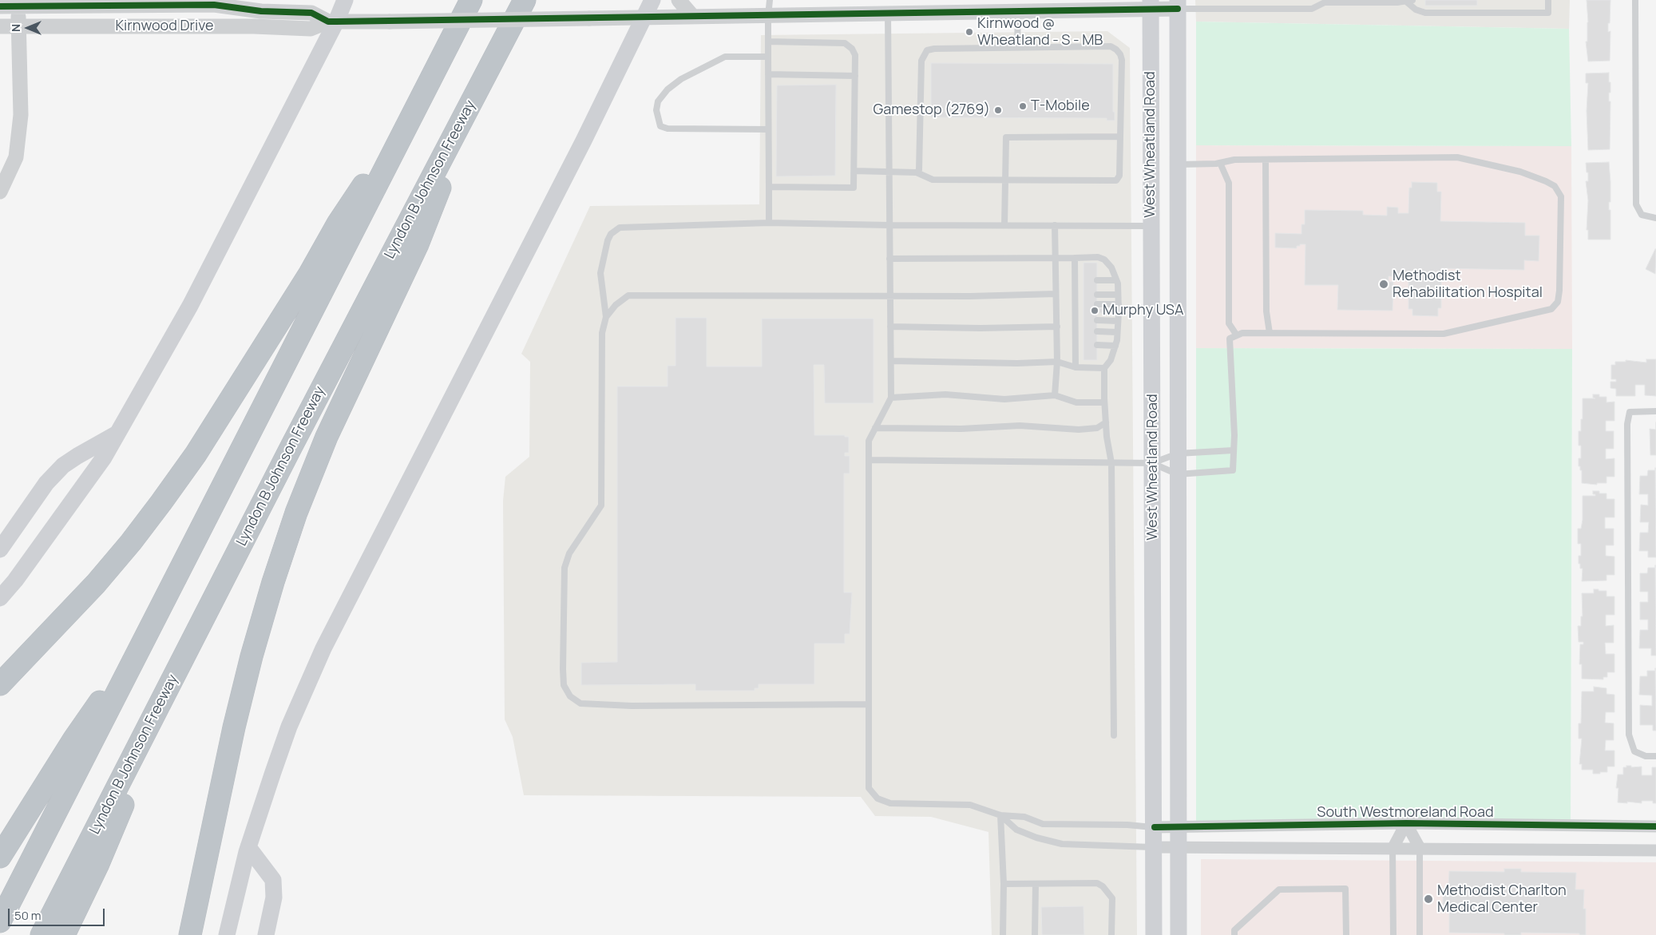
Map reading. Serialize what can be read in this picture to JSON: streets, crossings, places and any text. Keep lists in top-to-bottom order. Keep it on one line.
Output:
{"streets":{"highway":["Lyndon B Johnson Freeway"],"main road":["West Wheatland Road"],"street":["Kirnwood Drive","South Westmoreland Road"]},"crossings":[["Kirnwood Drive","West Wheatland Road"],["West Wheatland Road","South Westmoreland Road"]],"places":["Kirnwood @ Wheatland - S - MB","T-Mobile","Gamestop (2769)","Methodist Rehabilitation Hospital","Murphy USA","Methodist Charlton Medical Center"],"scale_bar":"50 m","north":"left"}
